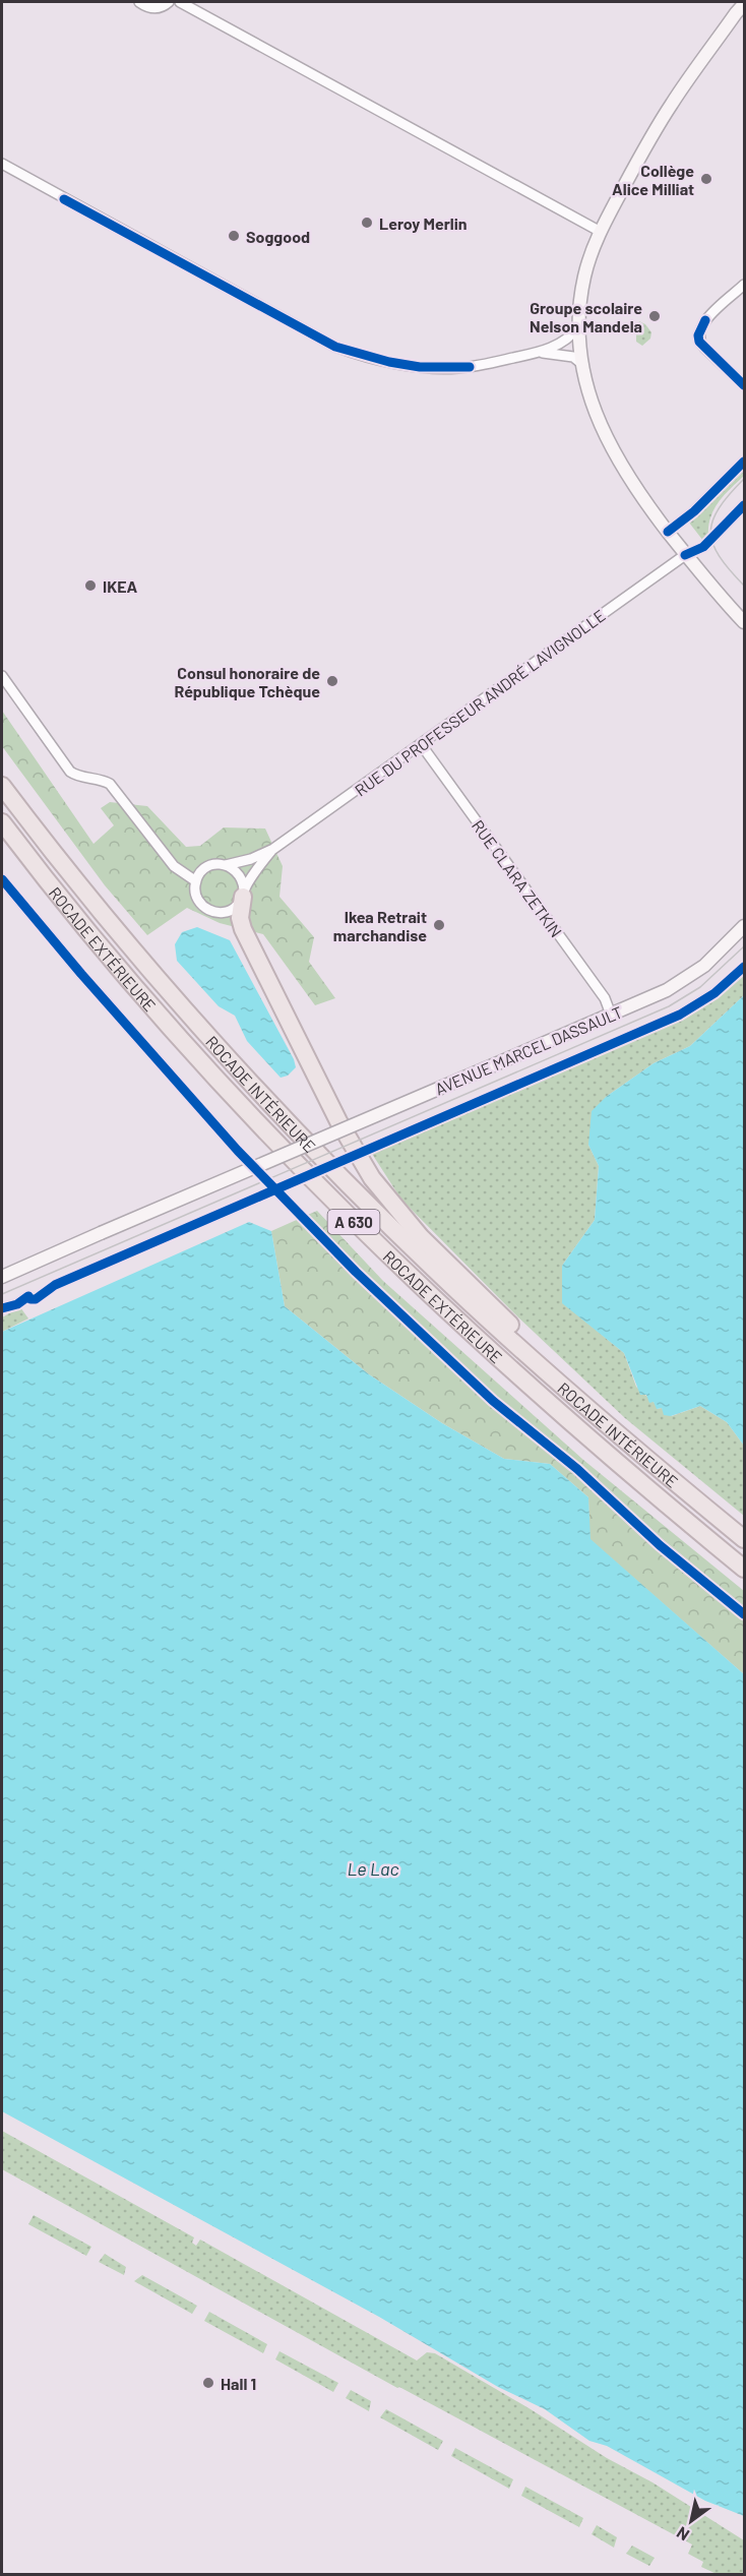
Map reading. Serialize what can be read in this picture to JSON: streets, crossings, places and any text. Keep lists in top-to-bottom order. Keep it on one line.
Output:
{"streets":{"highway":["ROCADE EXTÉRIEURE","ROCADE INTÉRIEURE","A 630"],"street":["RUE DU PROFESSEUR ANDRÉ LAVIGNOLLE","RUE CLARA ZETKIN","AVENUE MARCEL DASSAULT"]},"crossings":[["RUE DU PROFESSEUR ANDRÉ LAVIGNOLLE","RUE CLARA ZETKIN"],["RUE CLARA ZETKIN","AVENUE MARCEL DASSAULT"]],"water":["Le Lac"],"places":["Collège Alice Milliat","Leroy Merlin","Soggood","Groupe scolaire Nelson Mandela","IKEA","Consul honoraire de République Tchèque","Ikea Retrait marchandise","Hall 1"],"north":"bottom left"}
